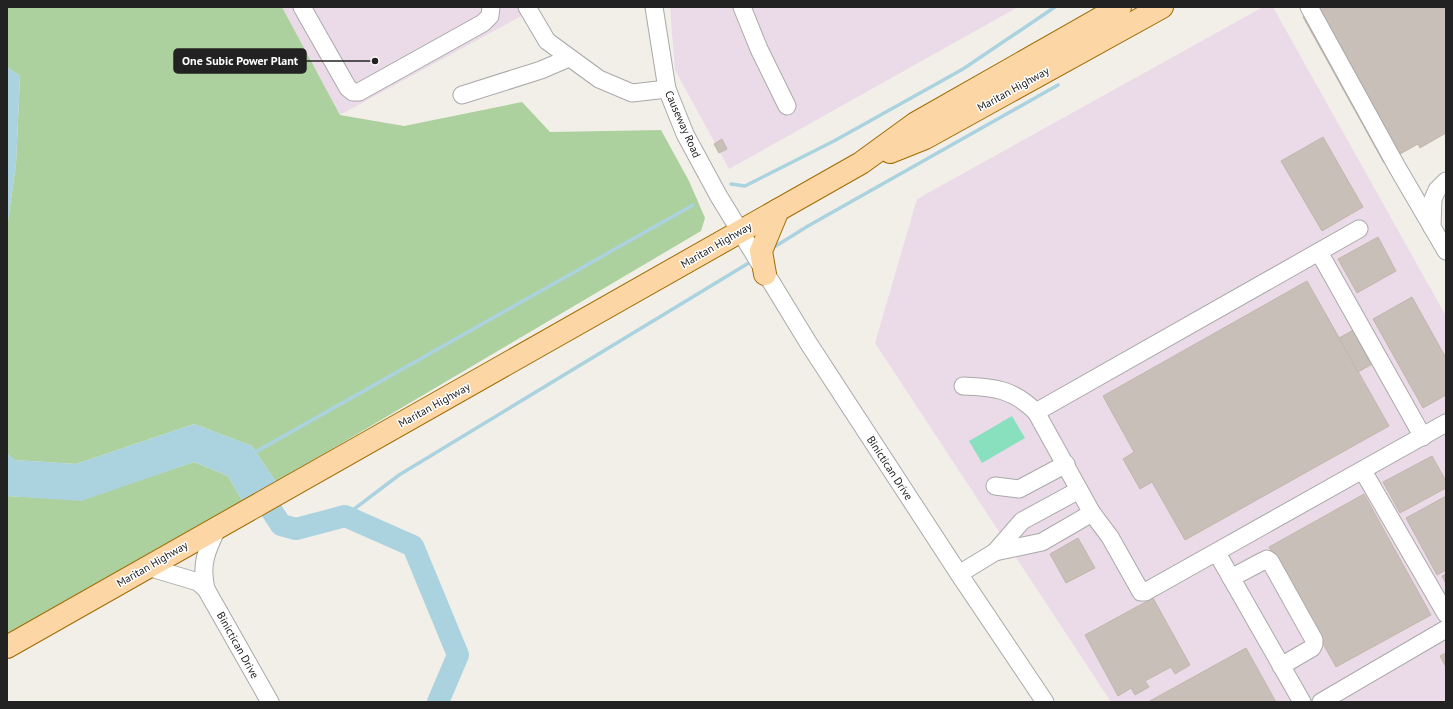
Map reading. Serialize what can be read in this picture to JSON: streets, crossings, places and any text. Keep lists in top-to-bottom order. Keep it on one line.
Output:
{"streets":{"main road":["Maritan Highway"],"street":["Causeway Road","Binictican Drive"]},"crossings":[["Maritan Highway","Causeway Road"],["Maritan Highway","Binictican Drive"],["Causeway Road","Binictican Drive"]],"places":["One Subic Power Plant"]}
